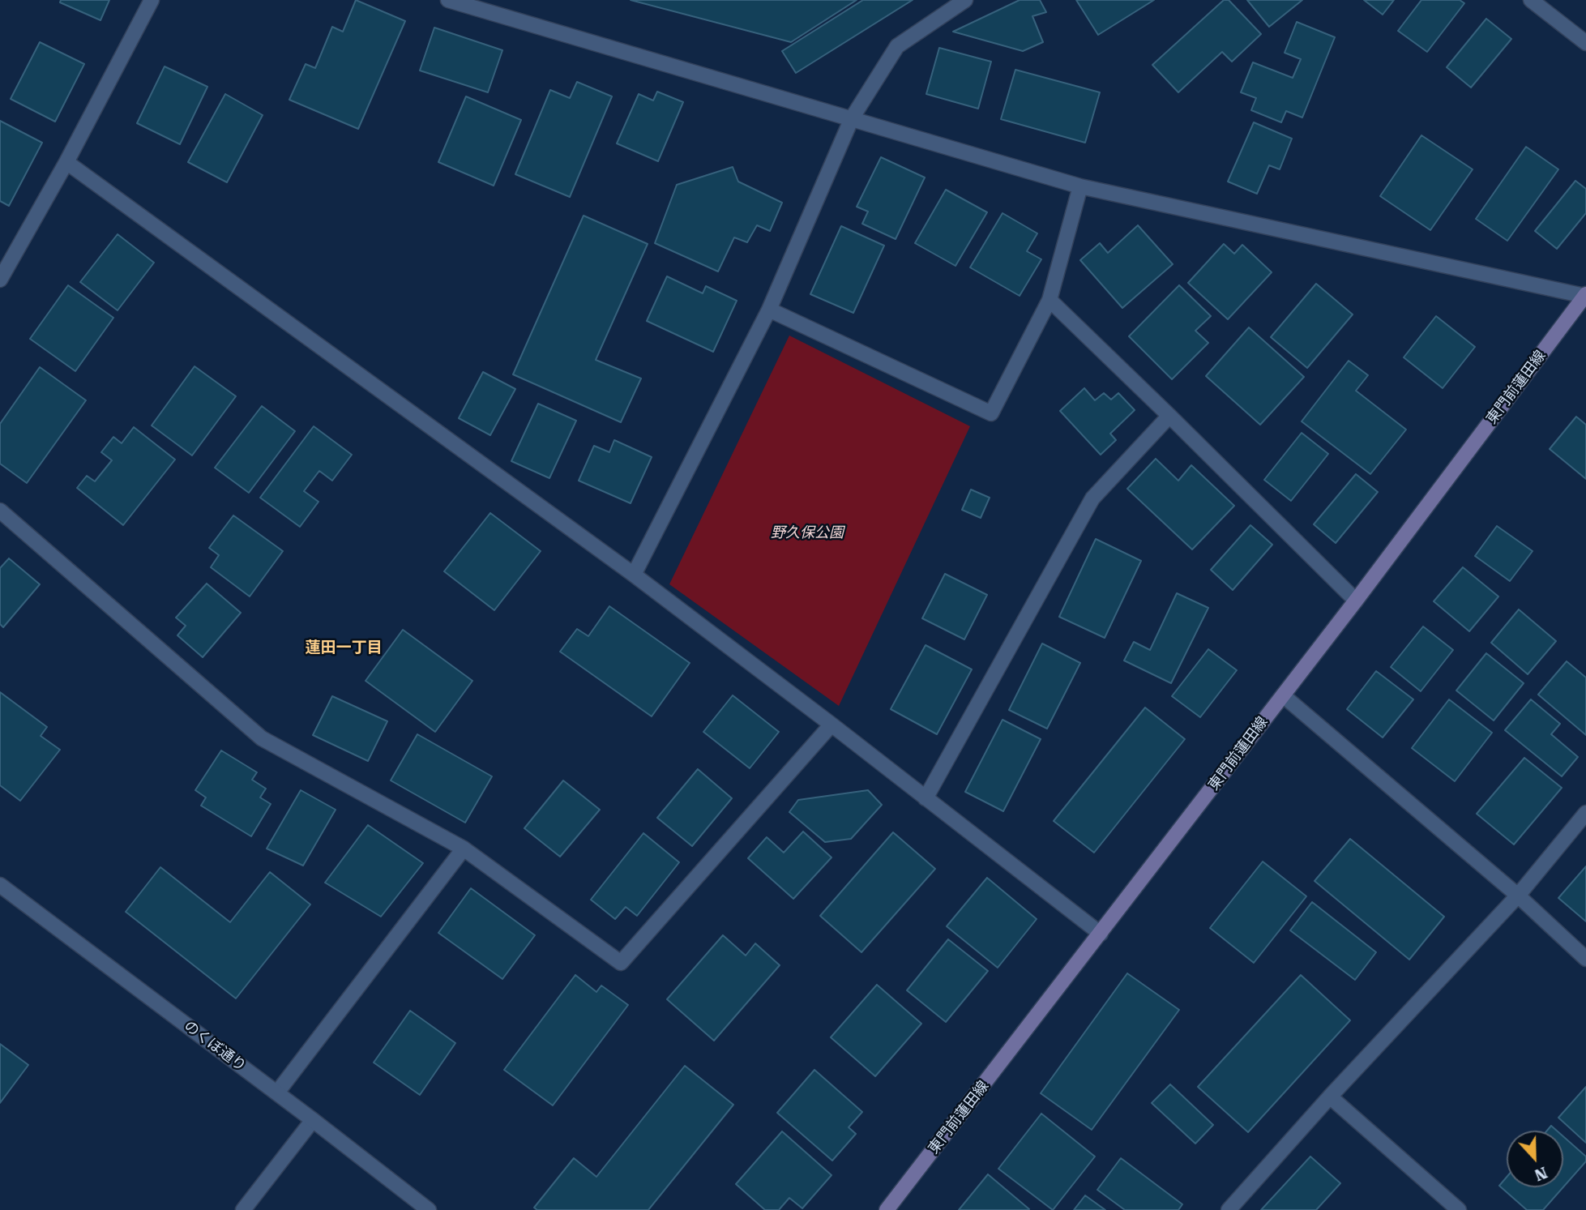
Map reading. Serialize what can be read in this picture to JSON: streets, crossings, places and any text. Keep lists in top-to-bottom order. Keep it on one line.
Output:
{"streets":{"main road":["東門前蓮田線"],"street":["のくぼ通り"]},"districts":["蓮田一丁目"],"parks":["野久保公園"],"north":"bottom"}
